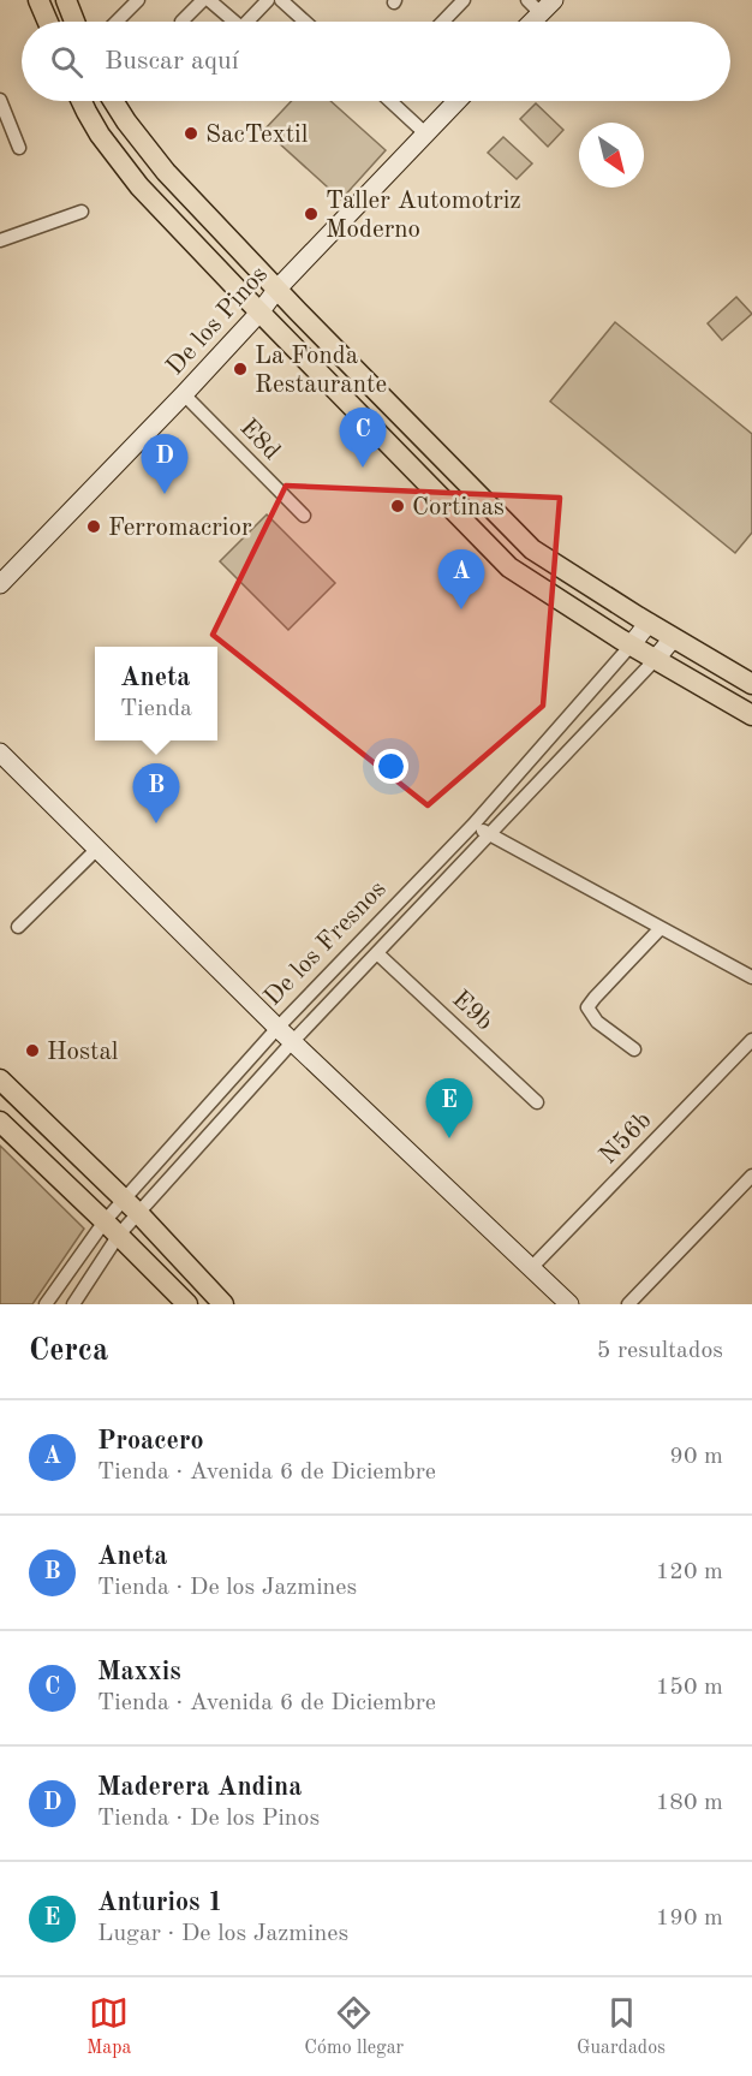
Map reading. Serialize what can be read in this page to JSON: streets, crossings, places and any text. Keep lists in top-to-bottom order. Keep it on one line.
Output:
{"streets":{"street":["De los Pinos","E8d","De los Fresnos","E9b","N56b"]},"crossings":[["De los Pinos","E8d"],["De los Fresnos","E9b"]],"places":["SacTextil","Taller Automotriz Moderno","La Fonda Restaurante","Cortinas","Ferromacrior","Hostal"],"north":"bottom right","page":{"search":"Buscar aquí","pins":["C","D","A","B","E"],"popup":["Aneta","Tienda"],"heading":["Cerca","5 resultados"],"list":[{"mark":"A","name":"Proacero","note":"Tienda · Avenida 6 de Diciembre","value":"90 m"},{"mark":"B","name":"Aneta","note":"Tienda · De los Jazmines","value":"120 m"},{"mark":"C","name":"Maxxis","note":"Tienda · Avenida 6 de Diciembre","value":"150 m"},{"mark":"D","name":"Maderera Andina","note":"Tienda · De los Pinos","value":"180 m"},{"mark":"E","name":"Anturios 1","note":"Lugar · De los Jazmines","value":"190 m"}],"nav":["Mapa","Cómo llegar","Guardados"]}}
